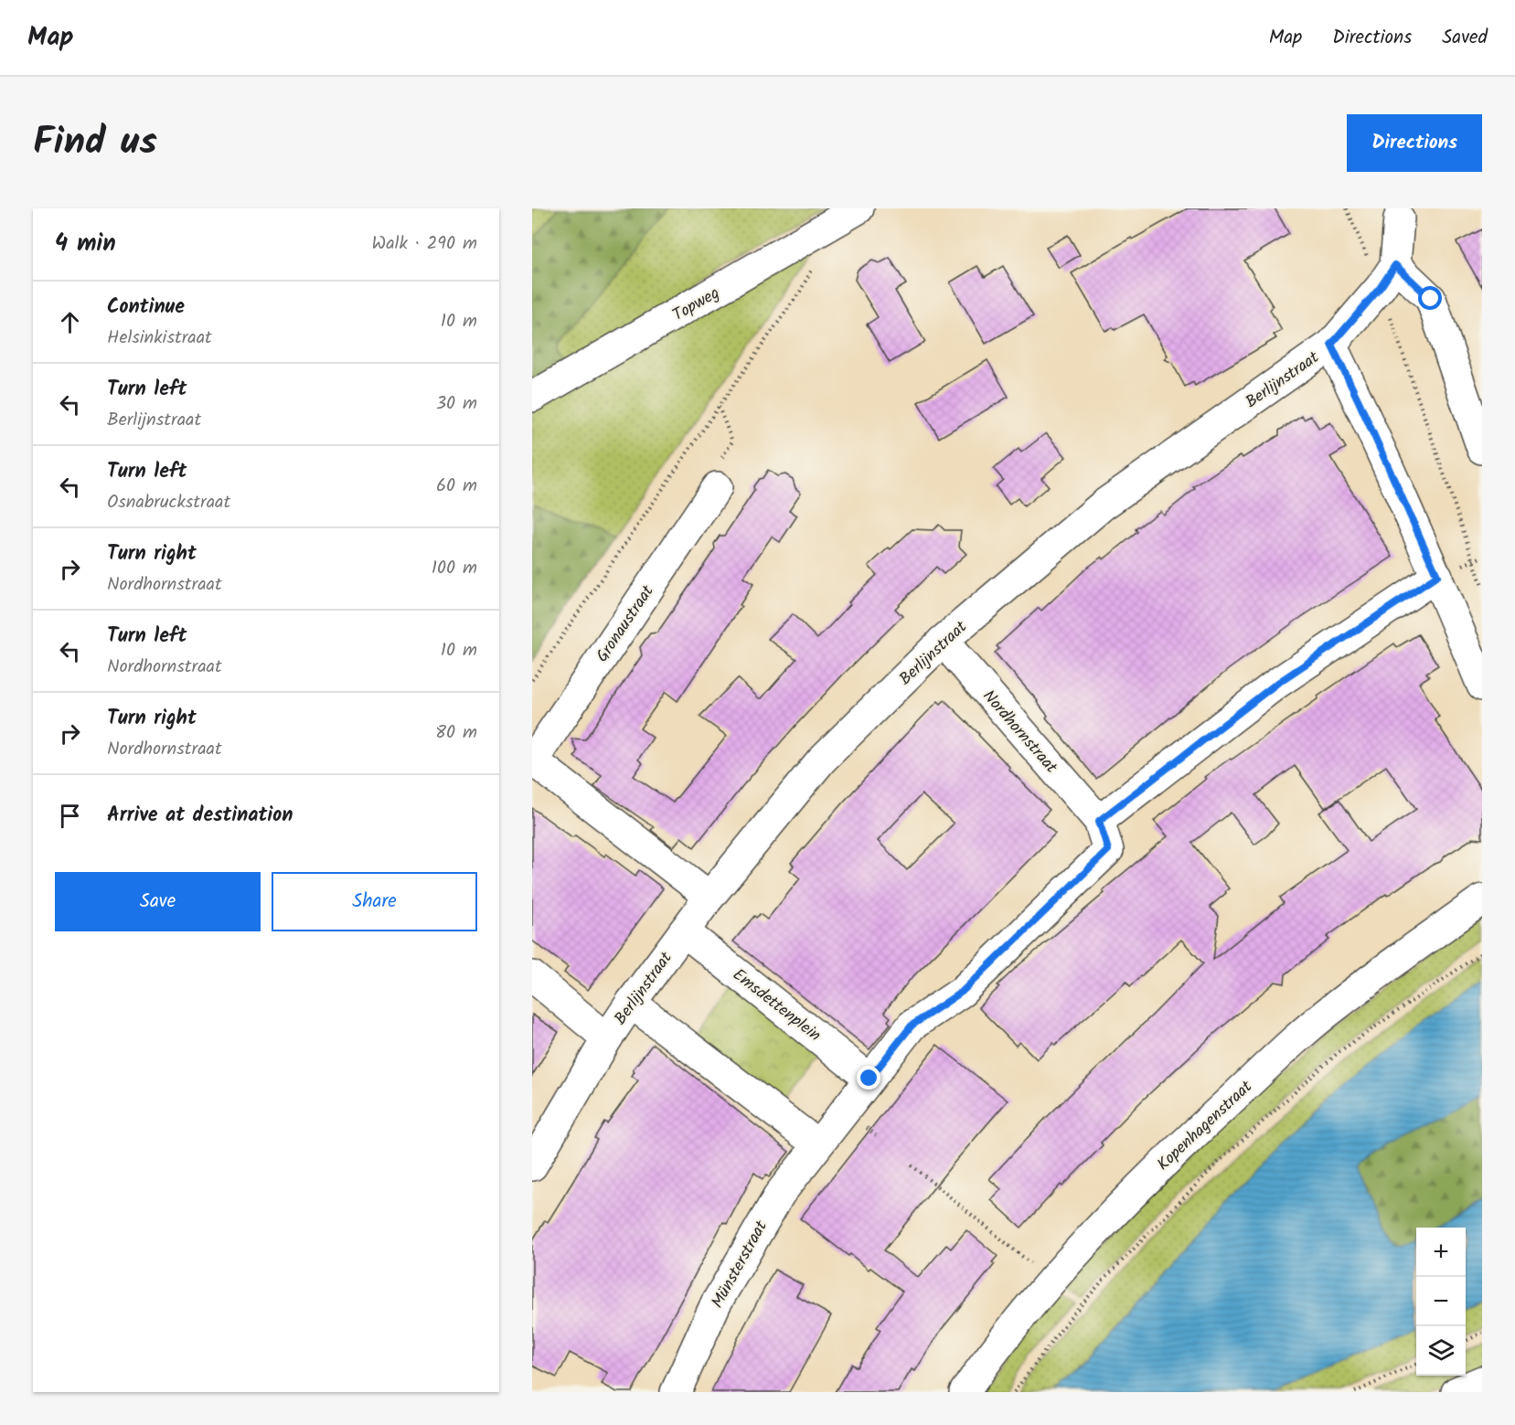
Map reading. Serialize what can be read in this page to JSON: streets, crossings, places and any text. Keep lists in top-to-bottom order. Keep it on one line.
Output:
{"streets":{"street":["Topweg","Berlijnstraat","Gronaustraat","Nordhornstraat","Emsdettenplein","Kopenhagenstraat","Münsterstraat"]},"crossings":[["Berlijnstraat","Gronaustraat"],["Berlijnstraat","Nordhornstraat"],["Berlijnstraat","Emsdettenplein"],["Nordhornstraat","Emsdettenplein"],["Nordhornstraat","Münsterstraat"]],"page":{"header":"Map","nav":["Map","Directions","Saved"],"title":"Find us","buttons":["Directions",["Save","Share"]],"heading":["4 min","Walk · 290 m"],"list":[["Continue","Helsinkistraat","10 m"],["Turn left","Berlijnstraat","30 m"],["Turn left","Osnabruckstraat","60 m"],["Turn right","Nordhornstraat","100 m"],["Turn left","Nordhornstraat","10 m"],["Turn right","Nordhornstraat","80 m"],"Arrive at destination"],"map_buttons":["+","−"]}}
